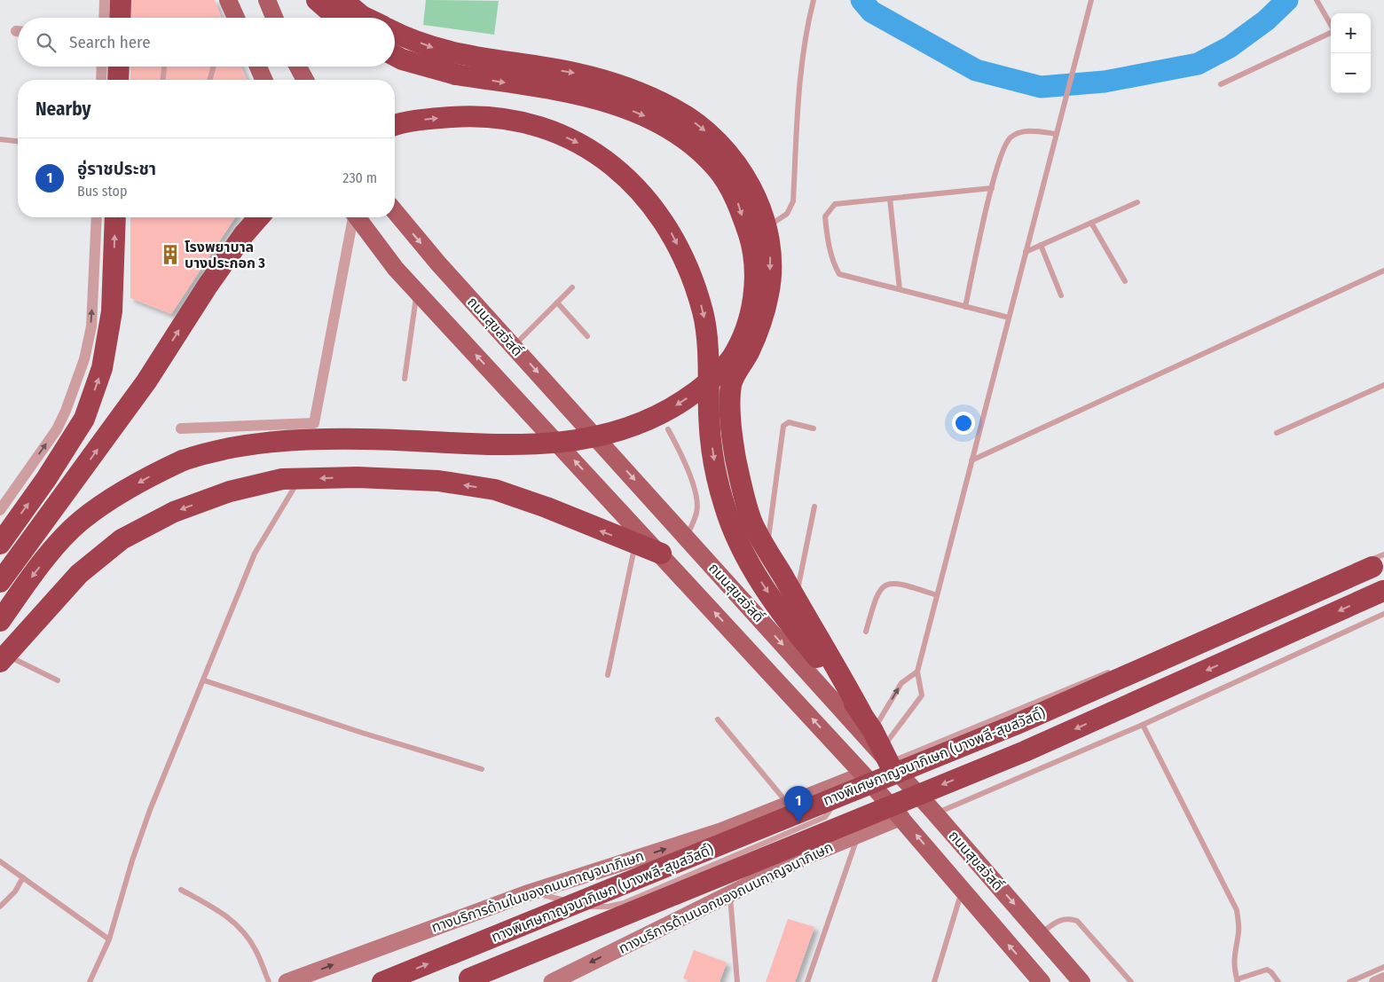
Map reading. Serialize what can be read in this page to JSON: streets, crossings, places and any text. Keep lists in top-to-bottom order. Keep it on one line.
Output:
{"streets":{"highway":["ทางพิเศษกาญจนาภิเษก (บางพลี-สุขสวัสดิ์)"],"main road":["ถนนสุขสวัสดิ์","ทางบริการด้านในของถนนกาญจนาภิเษก","ทางบริการด้านนอกของถนนกาญจนาภิเษก"]},"crossings":[["ถนนสุขสวัสดิ์","ทางบริการด้านในของถนนกาญจนาภิเษก"],["ถนนสุขสวัสดิ์","ทางบริการด้านนอกของถนนกาญจนาภิเษก"]],"one_way":["ทางบริการด้านในของถนนกาญจนาภิเษก","ทางบริการด้านนอกของถนนกาญจนาภิเษก"],"places":{"building":["โรงพยาบาล บางประกอก 3"]},"page":{"map_buttons":["+","−"],"search":"Search here","heading":"Nearby","list":[{"mark":"1","name":"อู่ราชประชา","note":"Bus stop","value":"230 m"}],"pins":"1"}}
